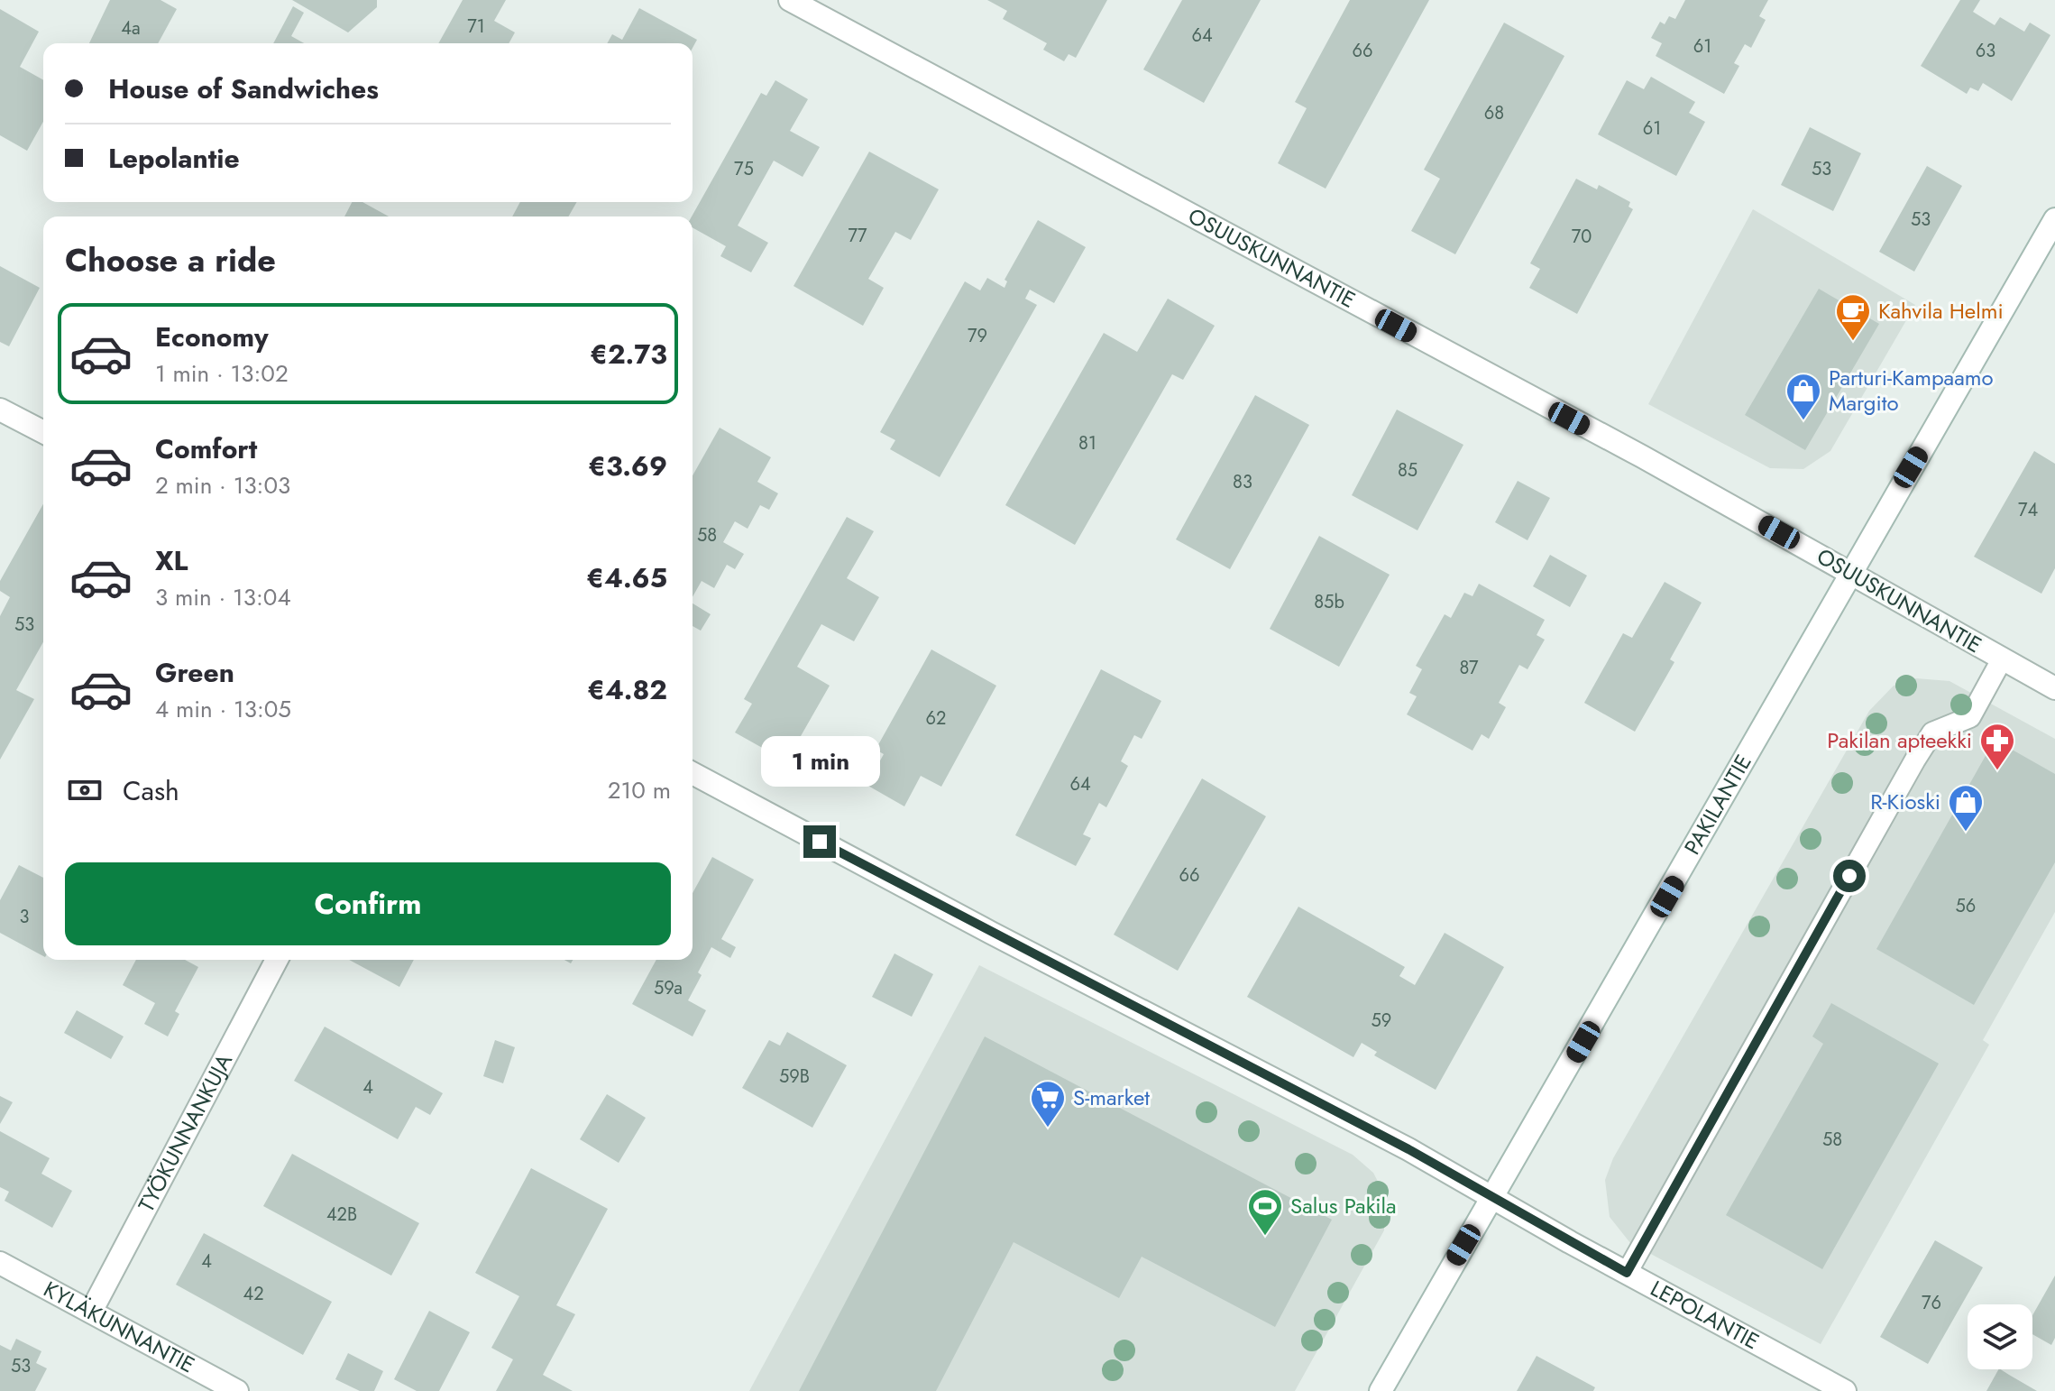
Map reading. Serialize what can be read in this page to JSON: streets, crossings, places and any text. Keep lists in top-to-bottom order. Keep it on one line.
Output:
{"streets":{"street":["OSUUSKUNNANTIE","PAKILANTIE","TYÖKUNNANKUJA","LEPOLANTIE","KYLÄKUNNANTIE"]},"crossings":[["OSUUSKUNNANTIE","PAKILANTIE"],["PAKILANTIE","LEPOLANTIE"],["TYÖKUNNANKUJA","KYLÄKUNNANTIE"]],"places":{"cafe":["Kahvila Helmi"],"shop":["Parturi-Kampaamo Margito","R-Kioski"],"pharmacy":["Pakilan apteekki"],"supermarket":["S-market"],"sports":["Salus Pakila"]},"house_numbers":["71","4a","64","61","66","63","68","61","75","53","53","77","70","79","81","85","83","74","58","85b","53","87","62","64","66","56","3","59a","59","59B","4","58","42B","4","42","76","53"],"page":{"banner":["House of Sandwiches","Lepolantie"],"heading":"Choose a ride","list":[{"name":"Economy","note":"1 min · 13:02","value":"€2.73"},{"name":"Comfort","note":"2 min · 13:03","value":"€3.69"},{"name":"XL","note":"3 min · 13:04","value":"€4.65"},{"name":"Green","note":"4 min · 13:05","value":"€4.82"}],"bubble":"1 min","pay":["Cash","210 m"],"buttons":"Confirm"}}
